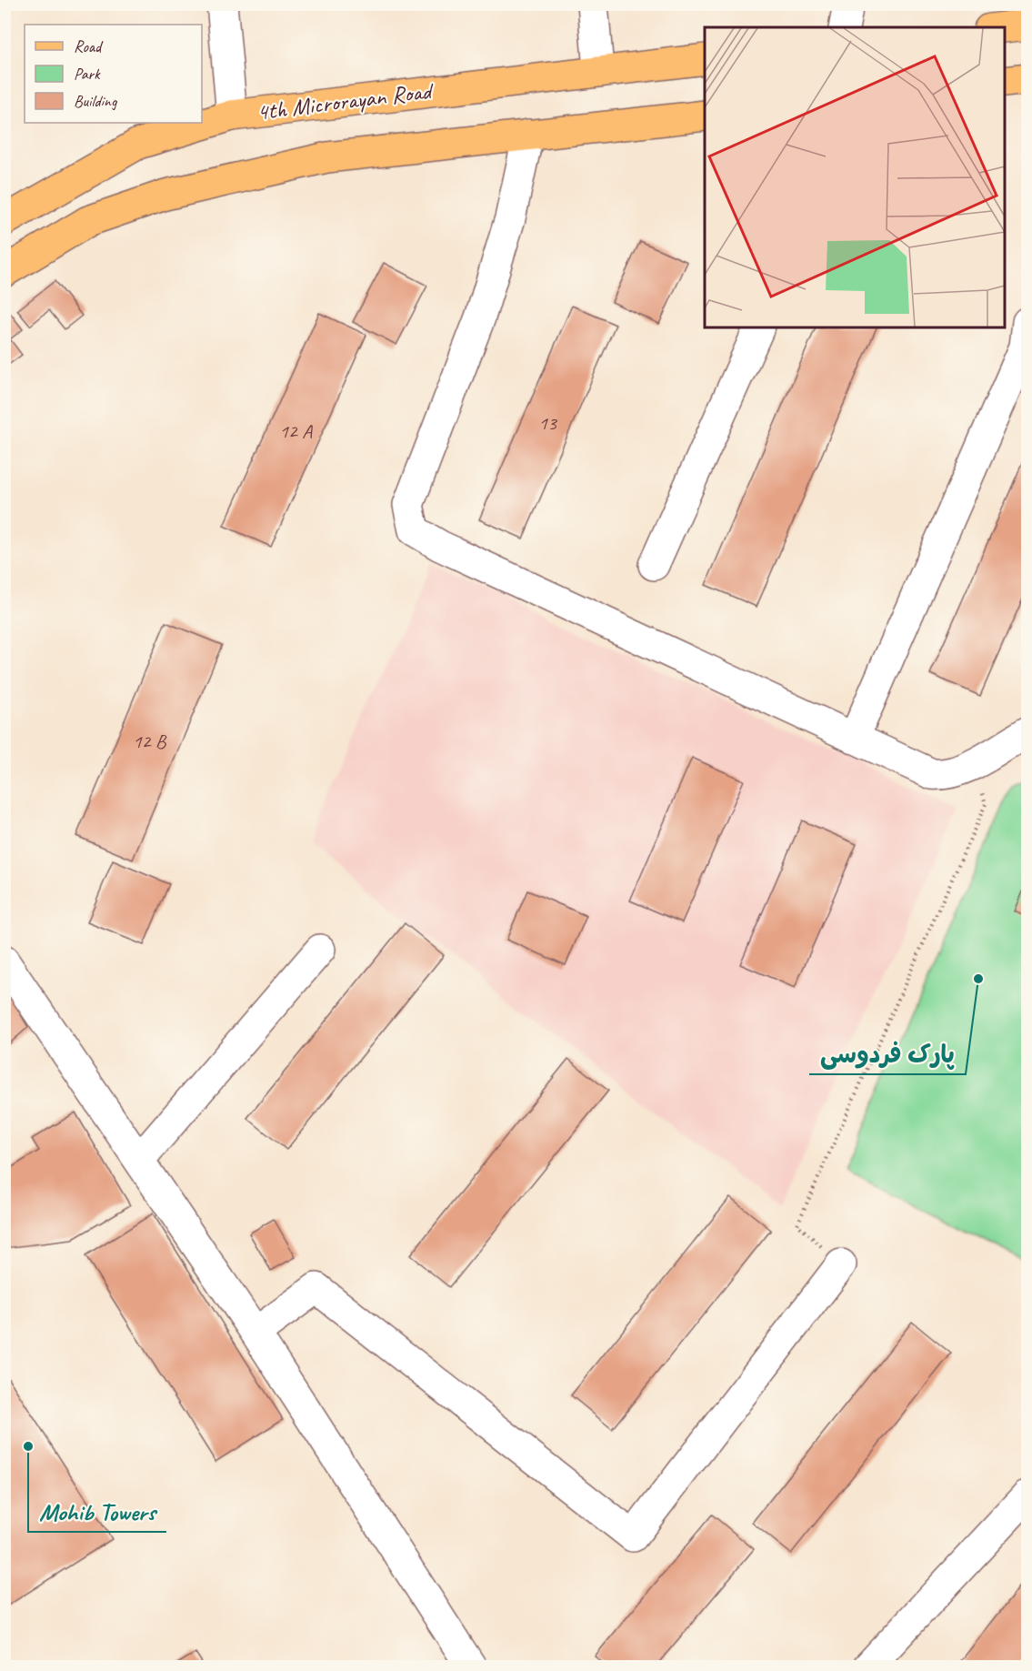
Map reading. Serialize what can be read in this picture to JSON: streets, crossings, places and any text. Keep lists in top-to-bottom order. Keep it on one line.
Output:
{"streets":{"main road":["4th Microrayan Road"]},"places":["پارک فردوسی","Mohib Towers"],"house_numbers":["13","12 A","12 B"],"legend":["Road","Park","Building"]}
